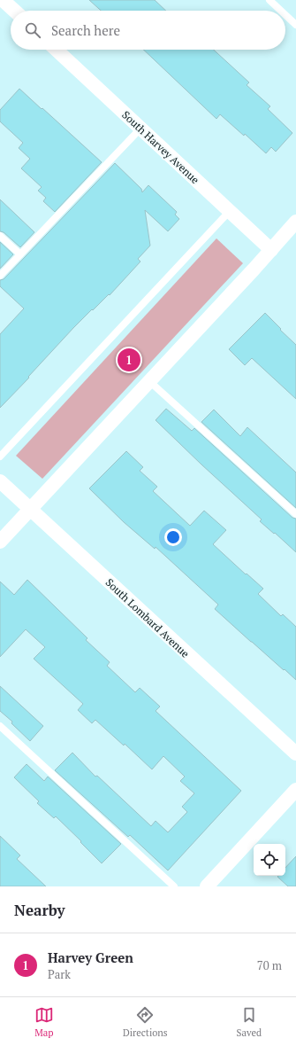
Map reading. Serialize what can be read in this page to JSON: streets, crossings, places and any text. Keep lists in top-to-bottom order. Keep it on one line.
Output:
{"streets":{"street":["South Harvey Avenue","South Lombard Avenue"]},"page":{"search":"Search here","pins":"1","heading":"Nearby","list":[{"mark":"1","name":"Harvey Green","note":"Park","value":"70 m"}],"nav":["Map","Directions","Saved"]}}
